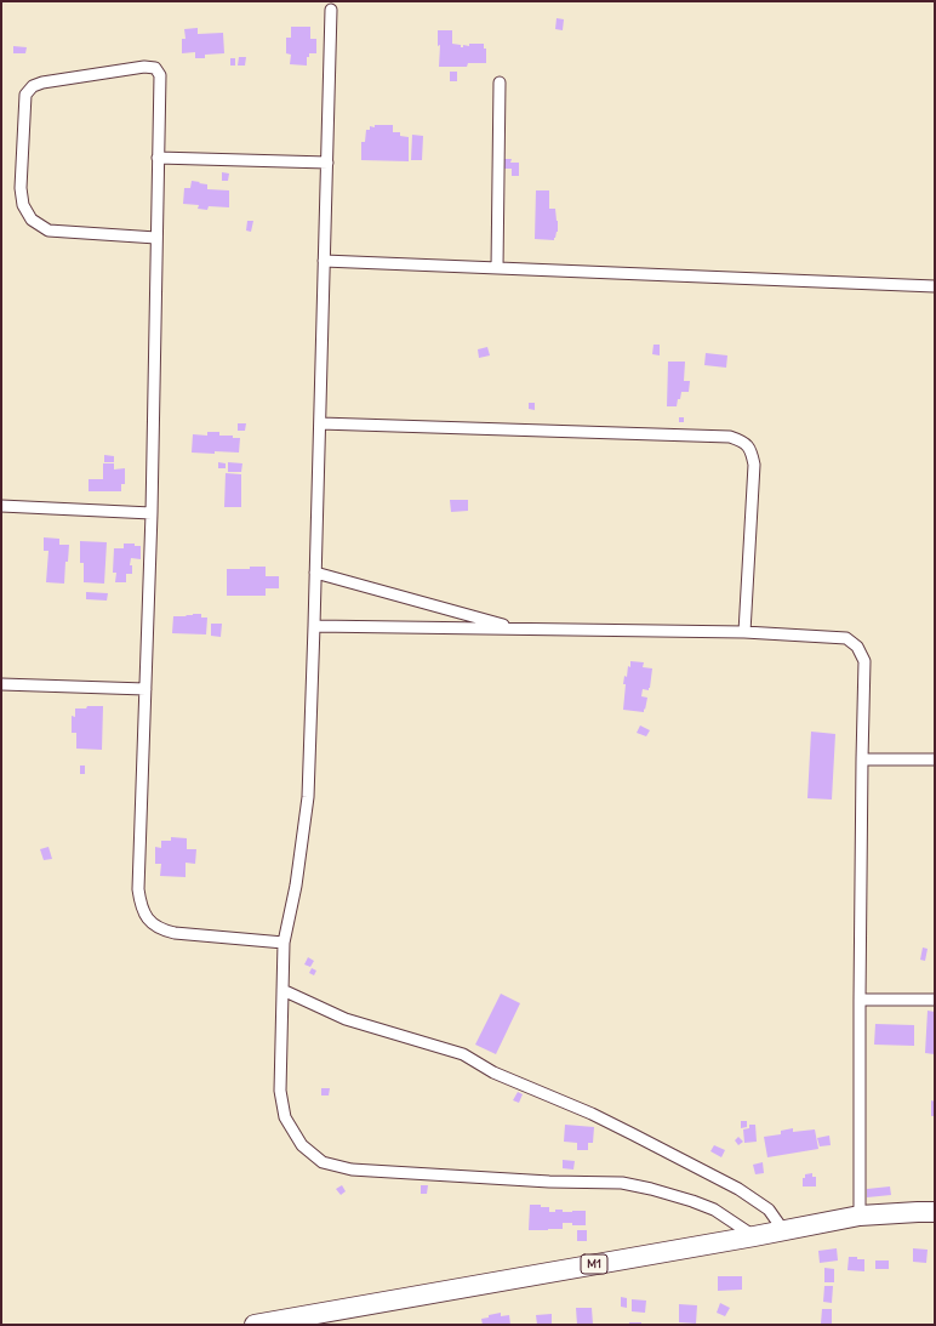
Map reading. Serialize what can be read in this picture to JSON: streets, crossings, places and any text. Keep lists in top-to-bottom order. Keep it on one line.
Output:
{"streets":{"highway":["M1"]}}
